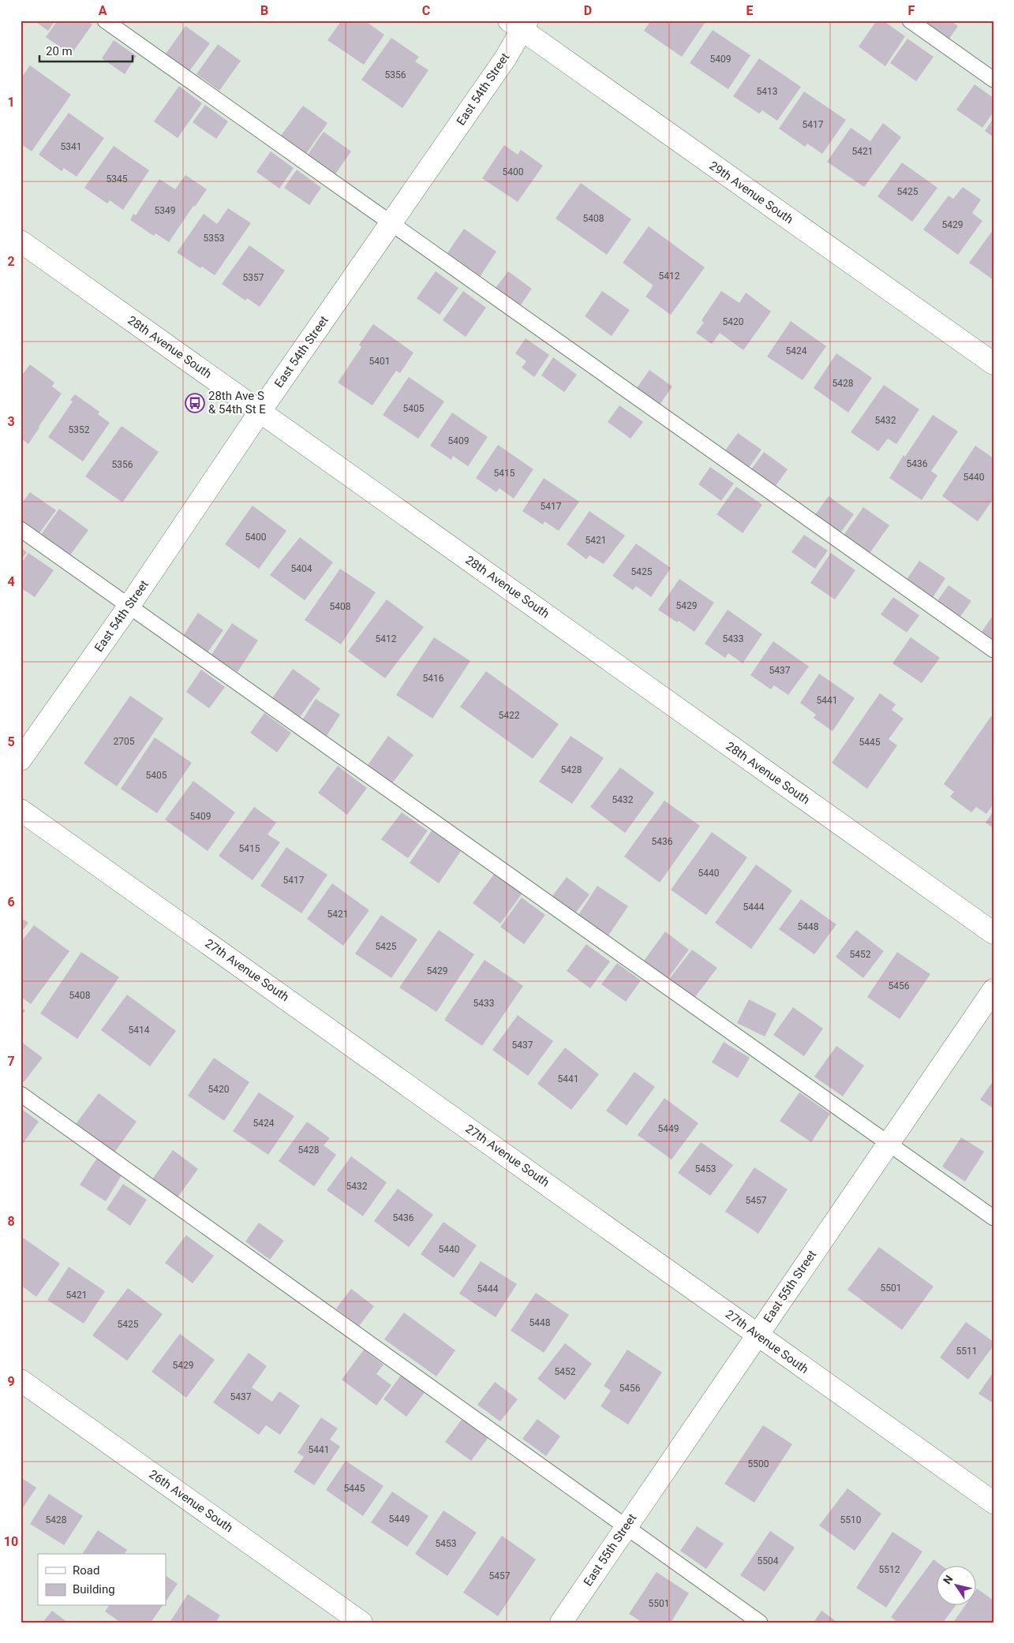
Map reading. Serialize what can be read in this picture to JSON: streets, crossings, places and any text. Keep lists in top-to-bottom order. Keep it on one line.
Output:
{"streets":{"street":["East 54th Street","29th Avenue South","28th Avenue South","27th Avenue South","East 55th Street","26th Avenue South"]},"crossings":[["East 54th Street","29th Avenue South"],["East 54th Street","28th Avenue South"],["27th Avenue South","East 55th Street"]],"places":{"bus stop":["28th Ave S & 54th St E"]},"house_numbers":["5409","5356","5413","5417","5341","5421","5400","5345","5425","5349","5408","5429","5353","5412","5357","5420","5424","5401","5428","5405","5432","5352","5409","5436","5356","5415","5440","5417","5400","5421","5404","5425","5429","5408","5412","5433","5437","5416","5441","5422","2705","5445","5428","5405","5432","5409","5436","5415","5440","5417","5444","5421","5448","5425","5452","5429","5456","5408","5433","5414","5437","5441","5420","5424","5449","5428","5453","5432","5457","5436","5440","5501","5444","5421","5448","5425","5511","5429","5452","5456","5437","5441","5500","5445","5449","5428","5510","5453","5504","5512","5457","5501"],"legend":["Road","Building"],"scale_bar":"20 m","north":"top left","grid":{"columns":["A","B","C","D","E","F"],"rows":["1","2","3","4","5","6","7","8","9","10"]}}
